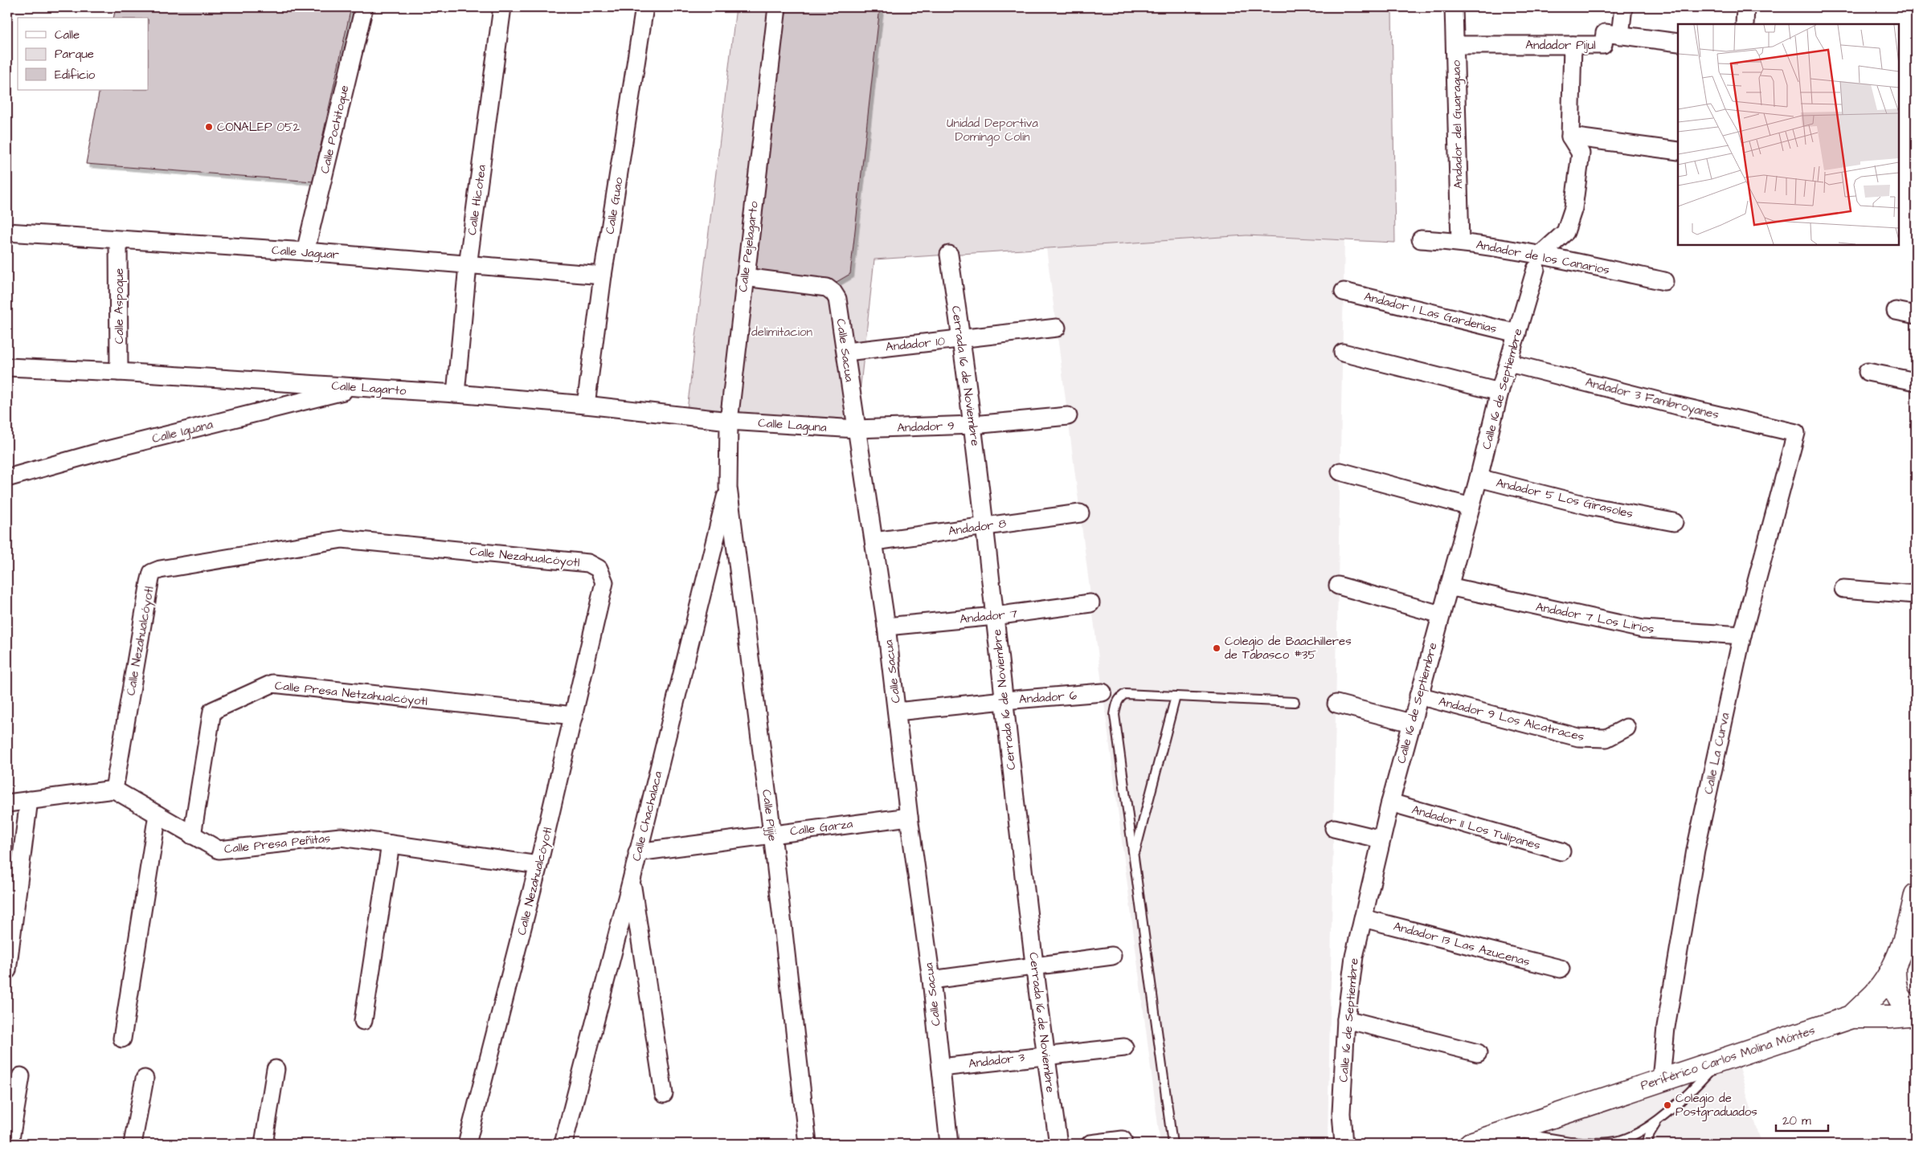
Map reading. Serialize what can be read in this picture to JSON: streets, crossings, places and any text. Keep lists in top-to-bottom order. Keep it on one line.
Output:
{"streets":{"main road":["Periférico Carlos Molina Móntes"],"street":["Andador Pijul","Andador del Guaraguao","Calle Pochitoque","Calle Hicotea","Calle Guao","Calle Pejelagarto","Calle Jaguar","Andador de los Canarios","Calle Aspoque","Andador 1 Las Gardenias","Andador 10","Calle Sacua","Cerrada 16 de Noviembre","Calle Lagarto","Calle 16 de Septiembre","Andador 3 Fambroyanes","Calle Laguna","Andador 9","Calle Iguana","Andador 5 Los Girasoles","Andador 8","Calle Nezahualcóyotl","Andador 7","Andador 7 Los Lirios","Calle Presa Netzahualcóyotl","Andador 6","Andador 9 Los Alcatraces","Calle La Curva","Calle Pijije","Calle Chachalaca","Calle Garza","Andador 11 Los Tulipanes","Calle Presa Peñitas","Andador 13 Las Azucenas","Andador 3"]},"crossings":[["Andador Pijul","Andador del Guaraguao"],["Andador del Guaraguao","Andador de los Canarios"],["Calle Pochitoque","Calle Jaguar"],["Calle Hicotea","Calle Jaguar"],["Calle Hicotea","Calle Lagarto"],["Calle Guao","Calle Jaguar"],["Calle Guao","Calle Lagarto"],["Calle Pejelagarto","Calle Sacua"],["Calle Pejelagarto","Calle Lagarto"],["Calle Pejelagarto","Calle Laguna"],["Calle Pejelagarto","Calle Pijije"],["Calle Pejelagarto","Calle Chachalaca"],["Calle Jaguar","Calle Aspoque"],["Andador de los Canarios","Calle 16 de Septiembre"],["Calle Aspoque","Calle Lagarto"],["Andador 1 Las Gardenias","Calle 16 de Septiembre"],["Andador 10","Calle Sacua"],["Andador 10","Cerrada 16 de Noviembre"],["Calle Sacua","Calle Laguna"],["Calle Sacua","Andador 9"],["Calle Sacua","Andador 8"],["Calle Sacua","Andador 7"],["Calle Sacua","Andador 6"],["Calle Sacua","Calle Garza"],["Calle Sacua","Andador 3"],["Cerrada 16 de Noviembre","Andador 9"],["Cerrada 16 de Noviembre","Andador 8"],["Cerrada 16 de Noviembre","Andador 7"],["Cerrada 16 de Noviembre","Andador 6"],["Cerrada 16 de Noviembre","Andador 3"],["Calle Lagarto","Calle Laguna"],["Calle Lagarto","Calle Iguana"],["Calle 16 de Septiembre","Andador 3 Fambroyanes"],["Calle 16 de Septiembre","Andador 5 Los Girasoles"],["Calle 16 de Septiembre","Andador 7 Los Lirios"],["Calle 16 de Septiembre","Andador 9 Los Alcatraces"],["Calle 16 de Septiembre","Andador 11 Los Tulipanes"],["Calle 16 de Septiembre","Andador 13 Las Azucenas"],["Andador 3 Fambroyanes","Calle La Curva"],["Calle Laguna","Andador 9"],["Calle Nezahualcóyotl","Calle Presa Netzahualcóyotl"],["Calle Nezahualcóyotl","Calle Presa Peñitas"],["Andador 7 Los Lirios","Calle La Curva"],["Calle Presa Netzahualcóyotl","Calle Presa Peñitas"],["Calle La Curva","Periférico Carlos Molina Móntes"],["Calle Pijije","Calle Chachalaca"],["Calle Pijije","Calle Garza"],["Calle Chachalaca","Calle Garza"]],"parks":["Unidad Deportiva Domíngo Colín","delimitacion"],"places":["CONALEP 052","Colegio de Baachilleres de Tabasco #35","Colegio de Postgraduados"],"legend":["Calle","Parque","Edificio"],"scale_bar":"20 m"}
